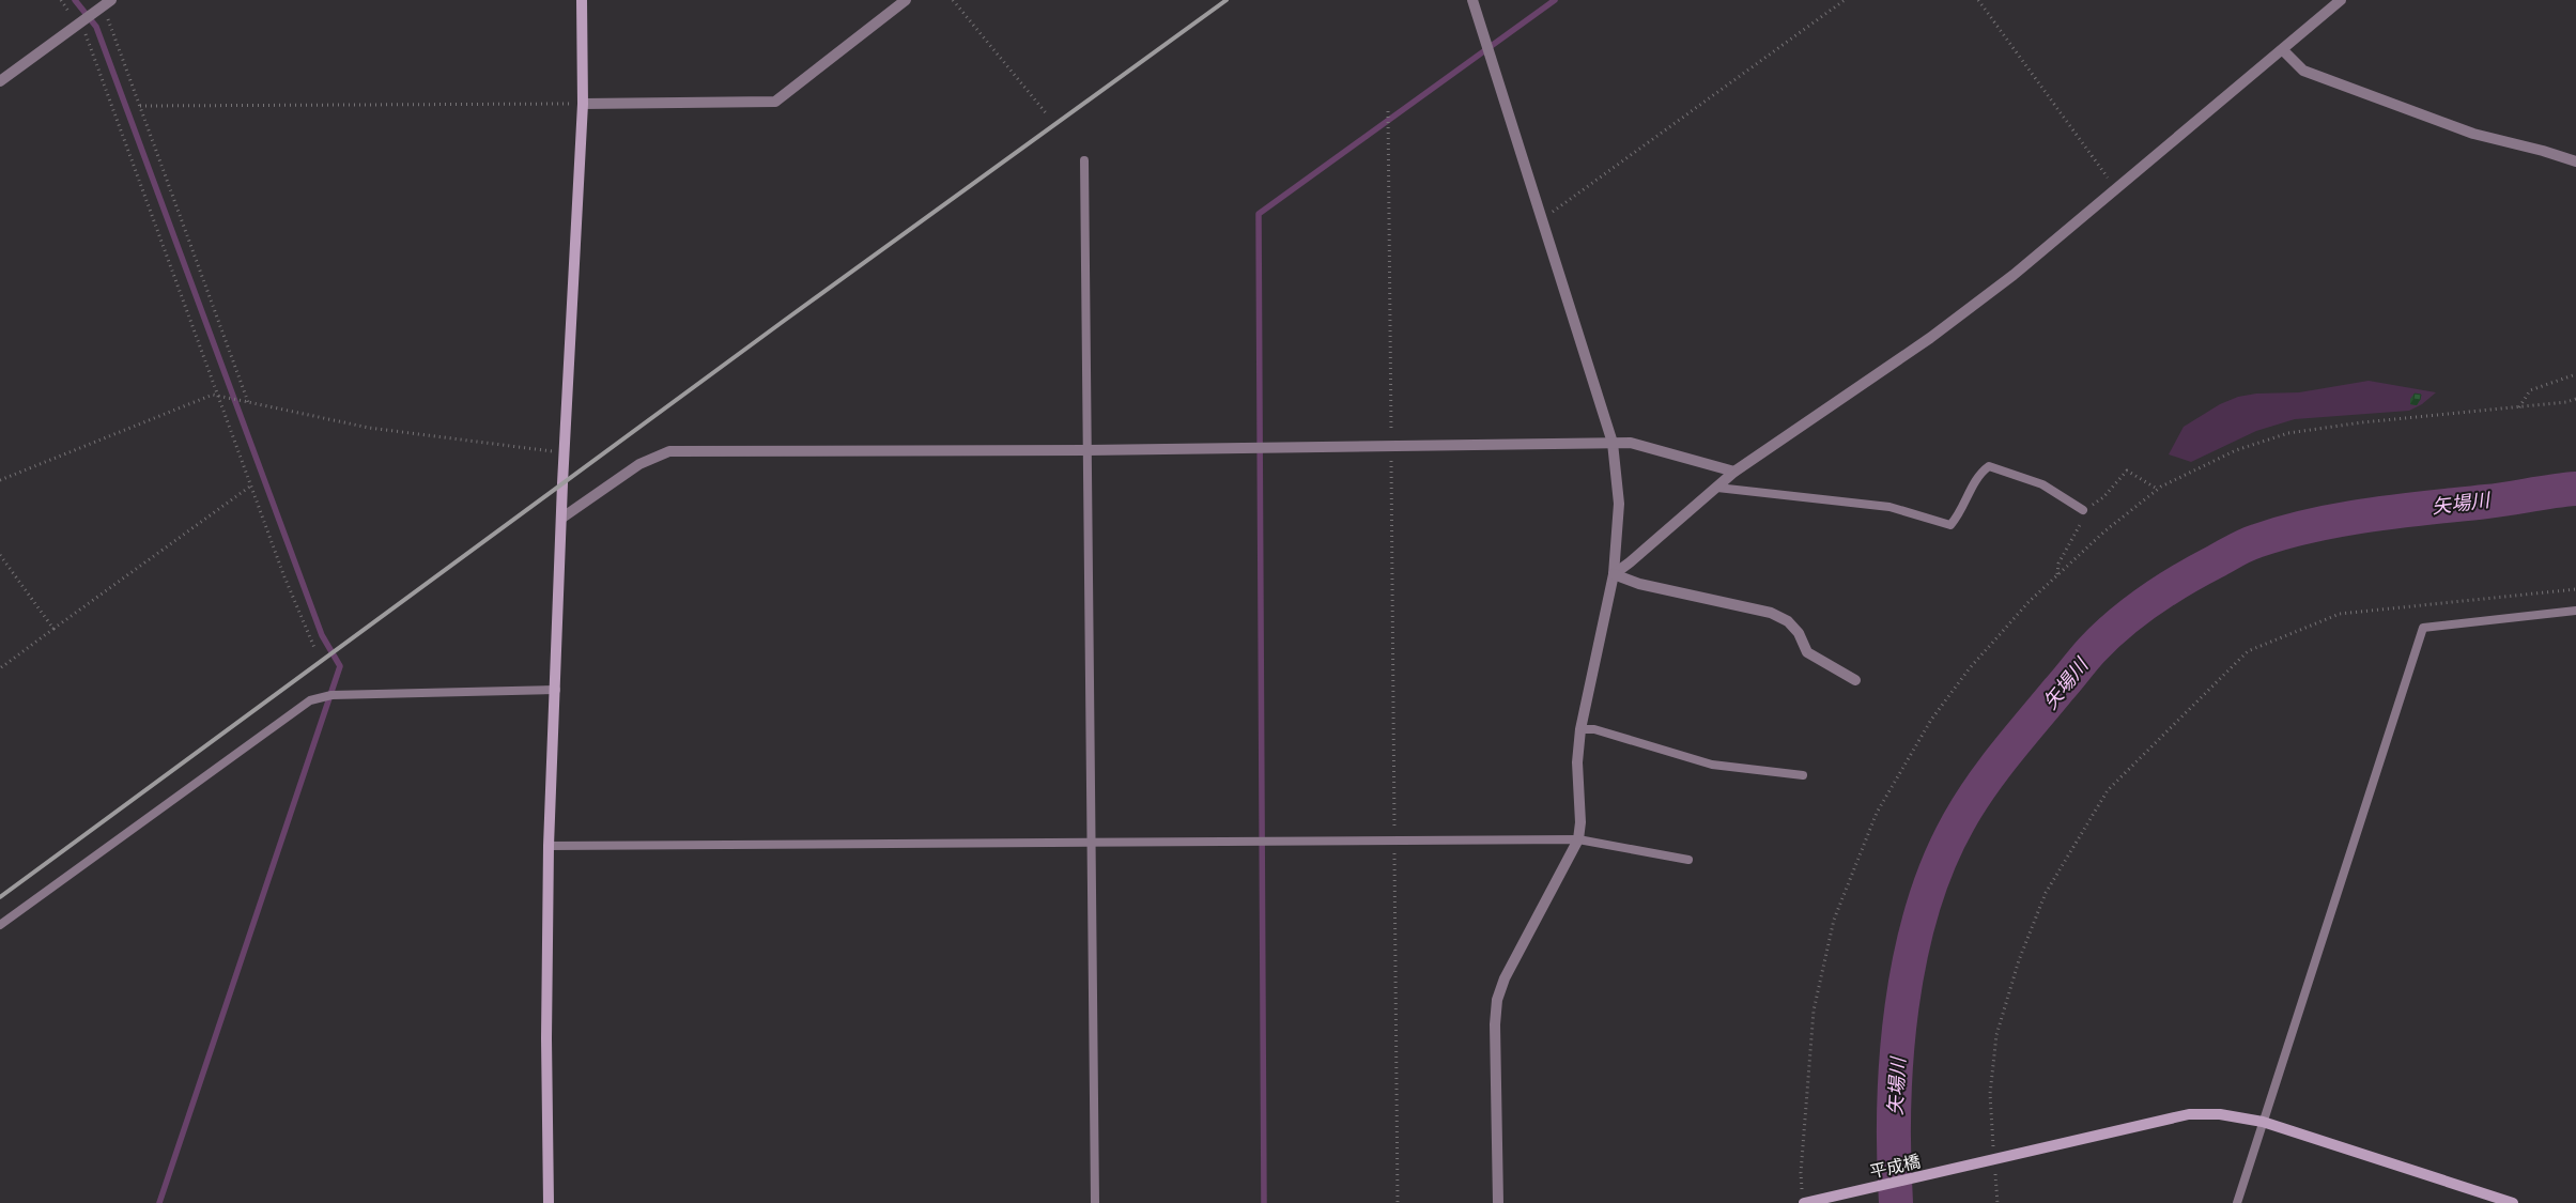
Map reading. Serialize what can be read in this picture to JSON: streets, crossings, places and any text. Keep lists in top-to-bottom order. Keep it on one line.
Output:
{"streets":{"street":["平成橋"]},"water":["矢場川"]}
